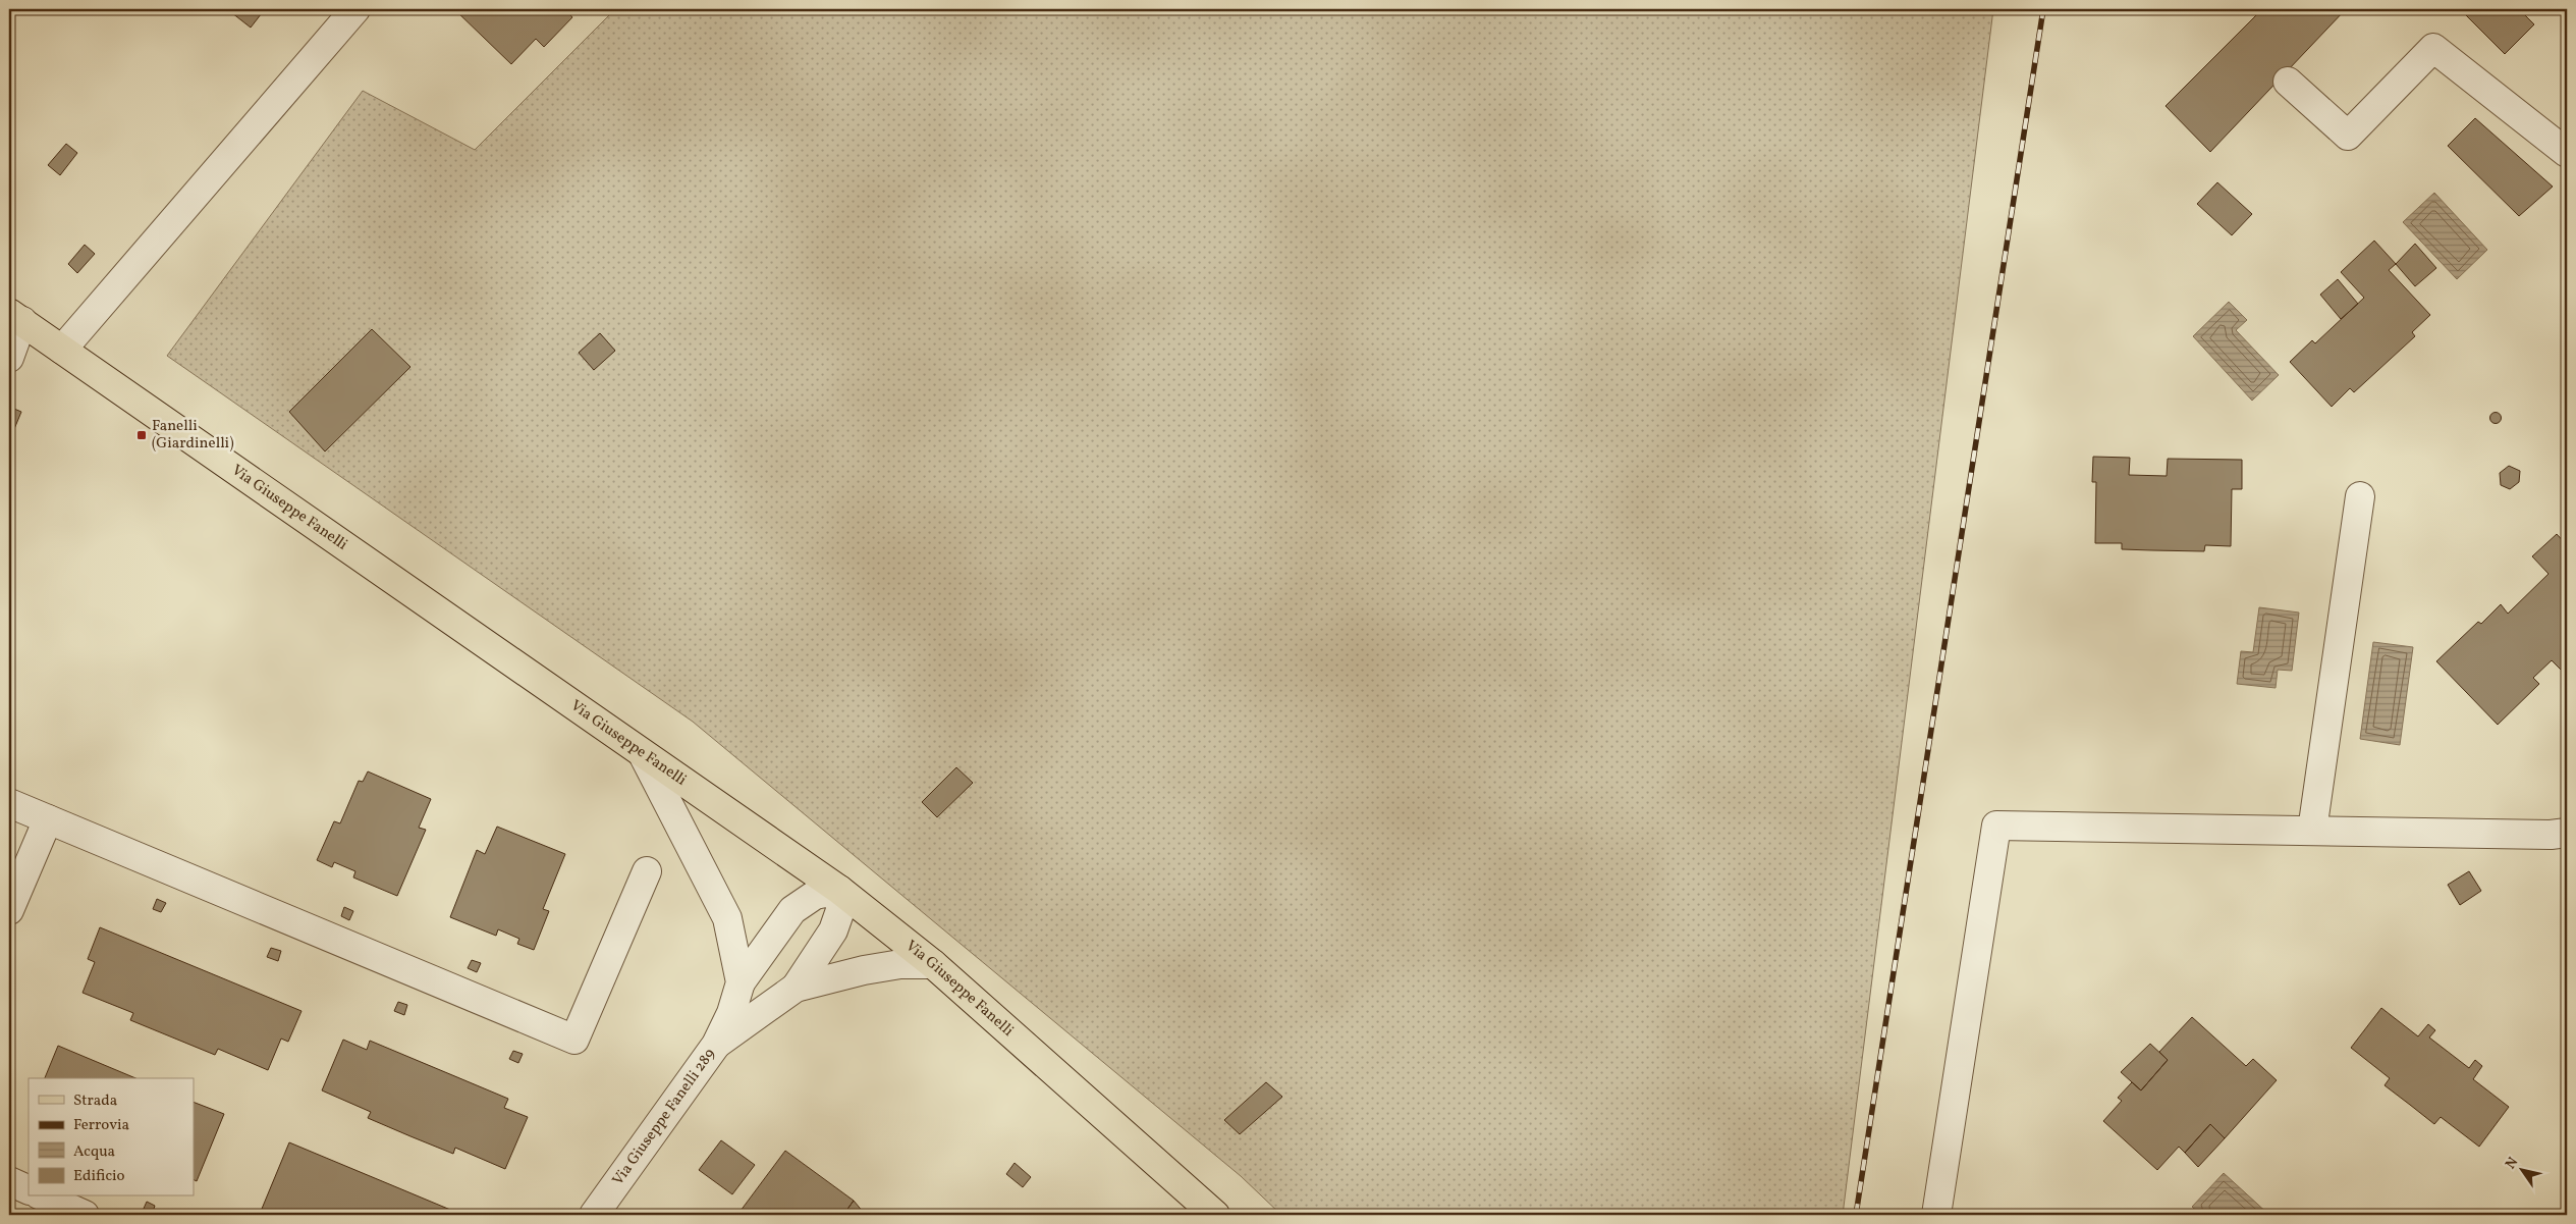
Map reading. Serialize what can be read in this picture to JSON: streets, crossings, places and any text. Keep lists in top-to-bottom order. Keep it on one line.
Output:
{"streets":{"main road":["Via Giuseppe Fanelli"],"street":["Via Giuseppe Fanelli 289"]},"places":{"transit":["Fanelli (Giardinelli)"]},"legend":["Strada","Ferrovia","Acqua","Edificio"],"north":"top left"}
